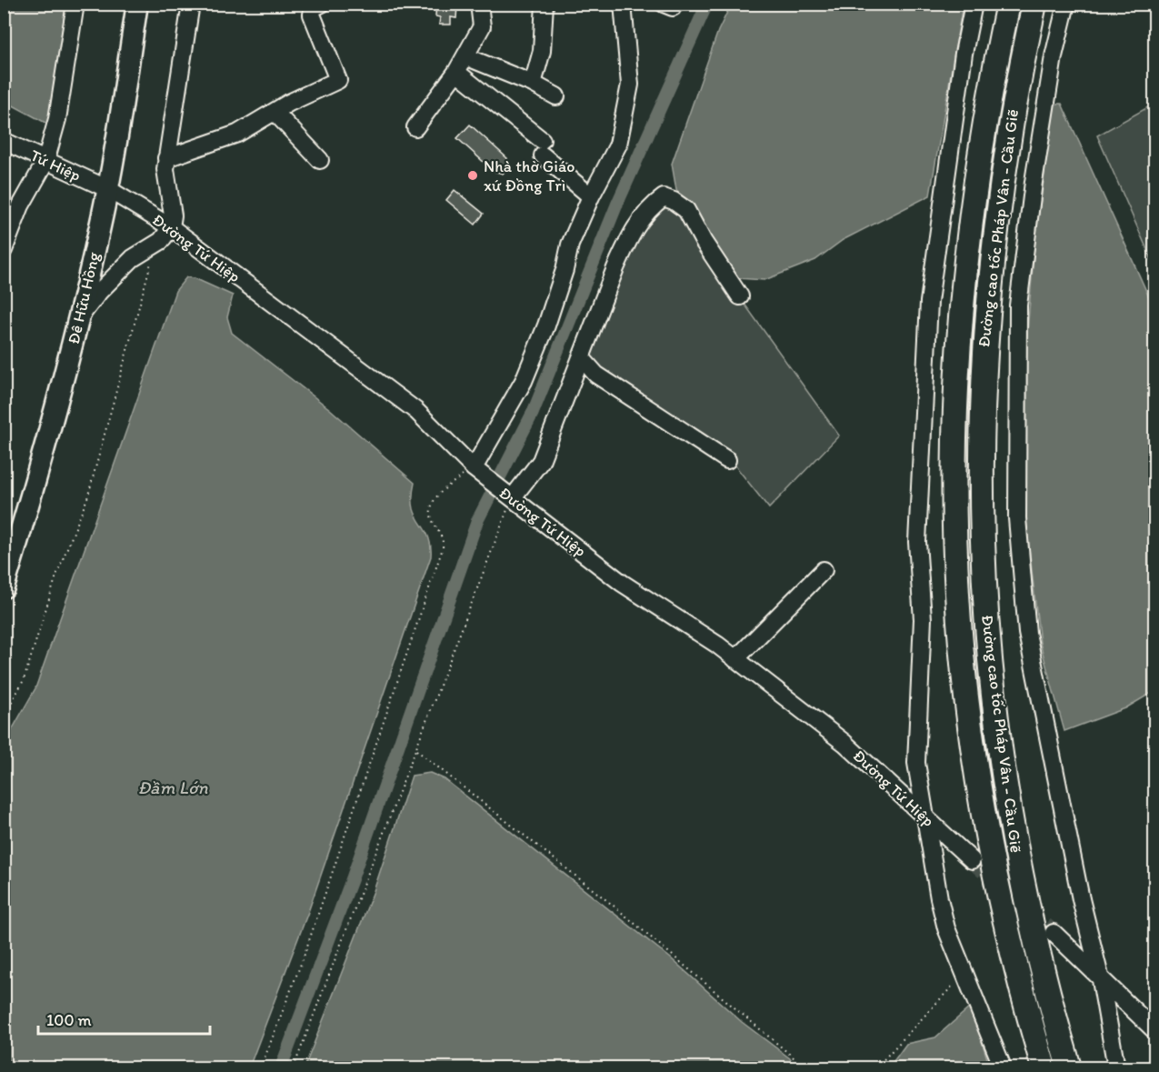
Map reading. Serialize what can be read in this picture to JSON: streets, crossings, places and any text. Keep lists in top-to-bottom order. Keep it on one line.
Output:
{"streets":{"highway":["Đường cao tốc Pháp Vân - Cầu Giẽ"],"main road":["Đê Hữu Hồng"],"street":["Tứ Hiệp","Đường Tứ Hiệp"]},"crossings":[["Tứ Hiệp","Đường Tứ Hiệp"],["Tứ Hiệp","Đê Hữu Hồng"],["Đường Tứ Hiệp","Đê Hữu Hồng"]],"water":["Đầm Lớn"],"places":["Nhà thờ Giáo xứ Đồng Trì"],"scale_bar":"100 m"}
